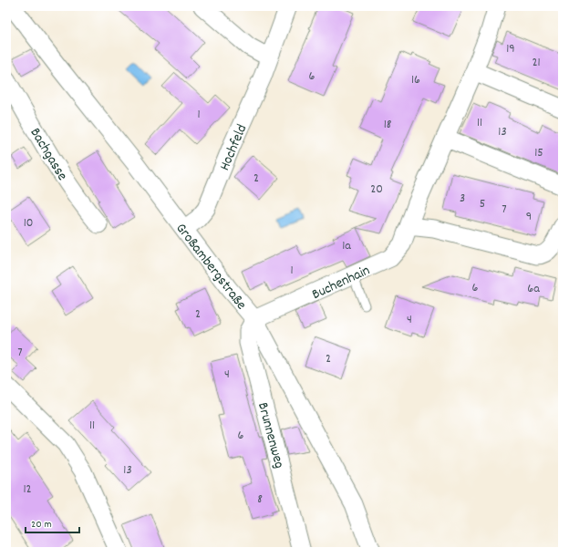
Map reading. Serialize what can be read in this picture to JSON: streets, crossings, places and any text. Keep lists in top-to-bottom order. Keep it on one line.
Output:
{"streets":{"street":["Hochfeld","Bachgasse","Großambergstraße","Buchenhain","Brunnenweg"]},"crossings":[["Hochfeld","Großambergstraße"],["Großambergstraße","Buchenhain"],["Großambergstraße","Brunnenweg"],["Buchenhain","Brunnenweg"]],"house_numbers":["19","21","6","16","1","11","18","13","15","2","20","3","5","7","9","10","1a","1","6","6a","2","4","7","2","4","11","6","13","12","8"],"scale_bar":"20 m"}
